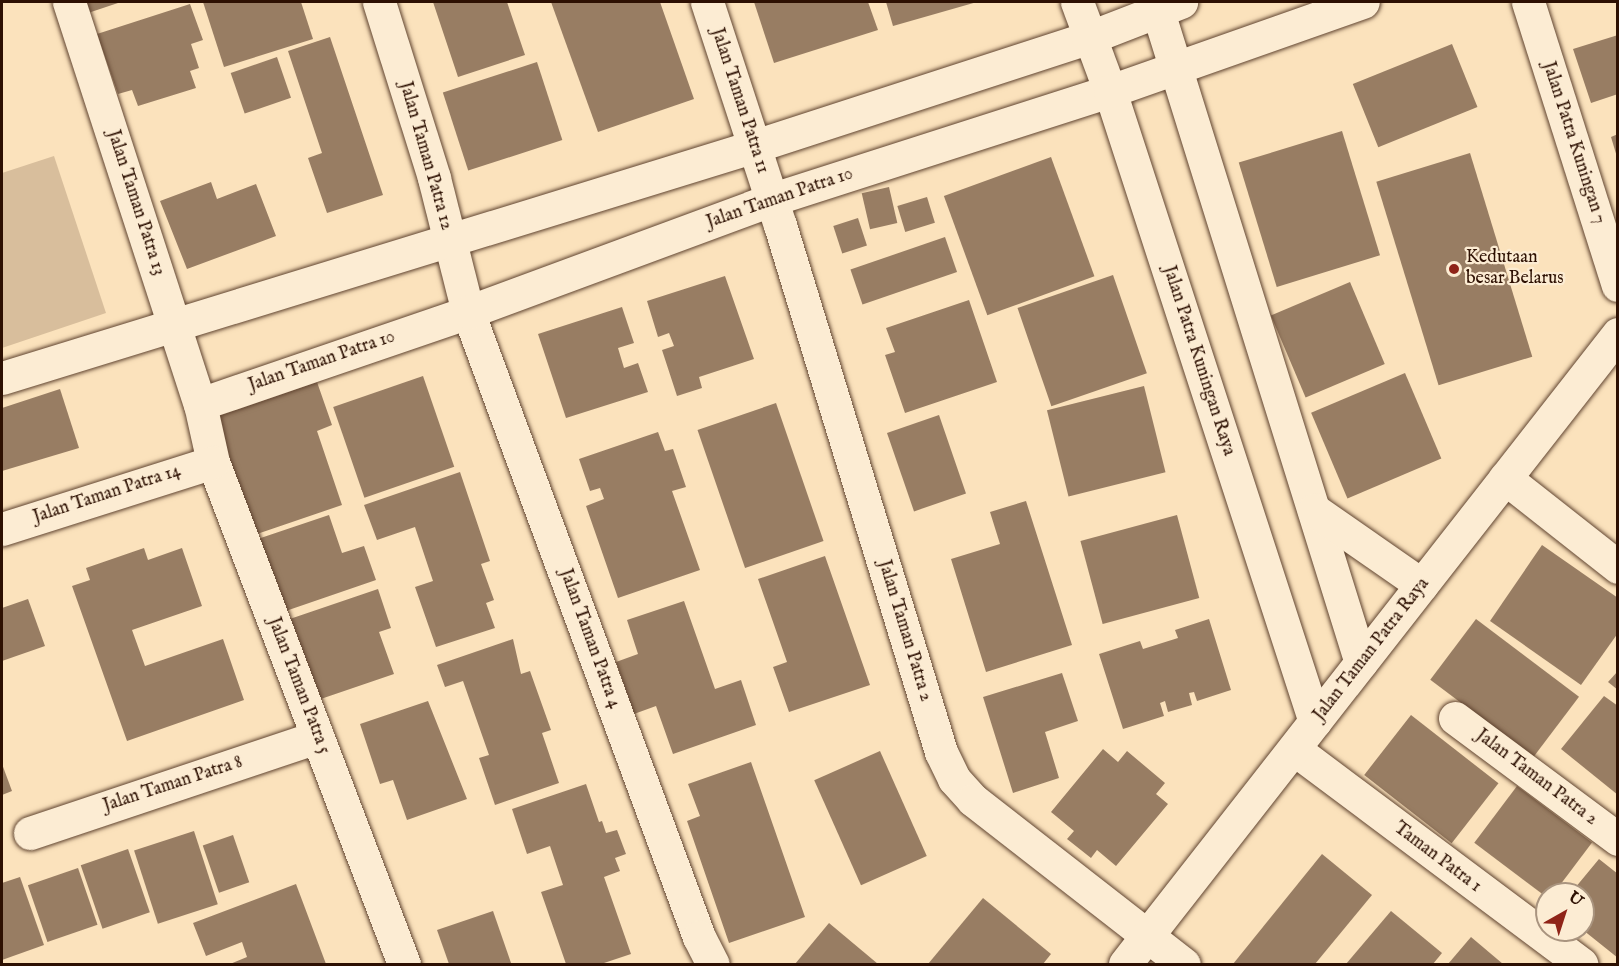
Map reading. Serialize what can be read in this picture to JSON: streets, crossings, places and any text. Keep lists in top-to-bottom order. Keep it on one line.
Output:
{"streets":{"street":["Jalan Taman Patra 11","Jalan Patra Kuningan 7","Jalan Taman Patra 12","Jalan Taman Patra 10","Jalan Taman Patra 13","Jalan Patra Kuningan Raya","Jalan Taman Patra 14","Jalan Taman Patra 2","Jalan Taman Patra 4","Jalan Taman Patra Raya","Jalan Taman Patra 5","Jalan Taman Patra 8","Taman Patra 1"]},"crossings":[["Jalan Taman Patra 11","Jalan Taman Patra 10"],["Jalan Taman Patra 11","Jalan Taman Patra 2"],["Jalan Taman Patra 12","Jalan Taman Patra 10"],["Jalan Taman Patra 12","Jalan Taman Patra 4"],["Jalan Taman Patra 10","Jalan Taman Patra 13"],["Jalan Taman Patra 10","Jalan Patra Kuningan Raya"],["Jalan Taman Patra 10","Jalan Taman Patra 2"],["Jalan Taman Patra 10","Jalan Taman Patra 4"],["Jalan Taman Patra 10","Jalan Taman Patra 5"],["Jalan Taman Patra 13","Jalan Taman Patra 5"],["Jalan Patra Kuningan Raya","Jalan Taman Patra Raya"],["Jalan Taman Patra 14","Jalan Taman Patra 5"],["Jalan Taman Patra 2","Jalan Taman Patra Raya"],["Jalan Taman Patra Raya","Taman Patra 1"],["Jalan Taman Patra 5","Jalan Taman Patra 8"]],"places":["Kedutaan besar Belarus"],"north":"top right"}
